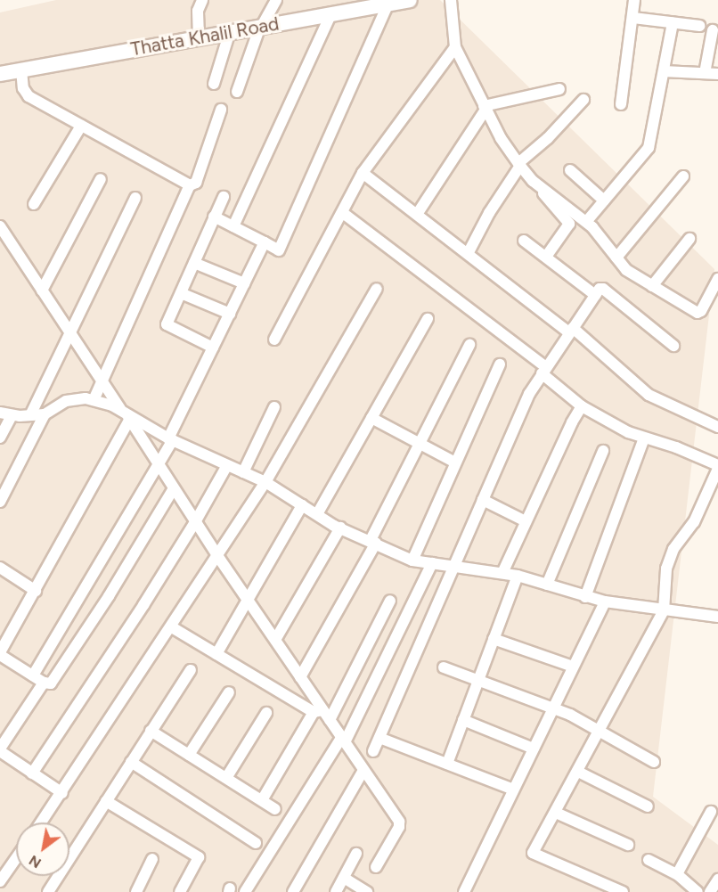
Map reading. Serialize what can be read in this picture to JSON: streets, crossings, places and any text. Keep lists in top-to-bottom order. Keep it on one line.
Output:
{"streets":{"street":["Thatta Khalil Road"]},"north":"bottom left"}
